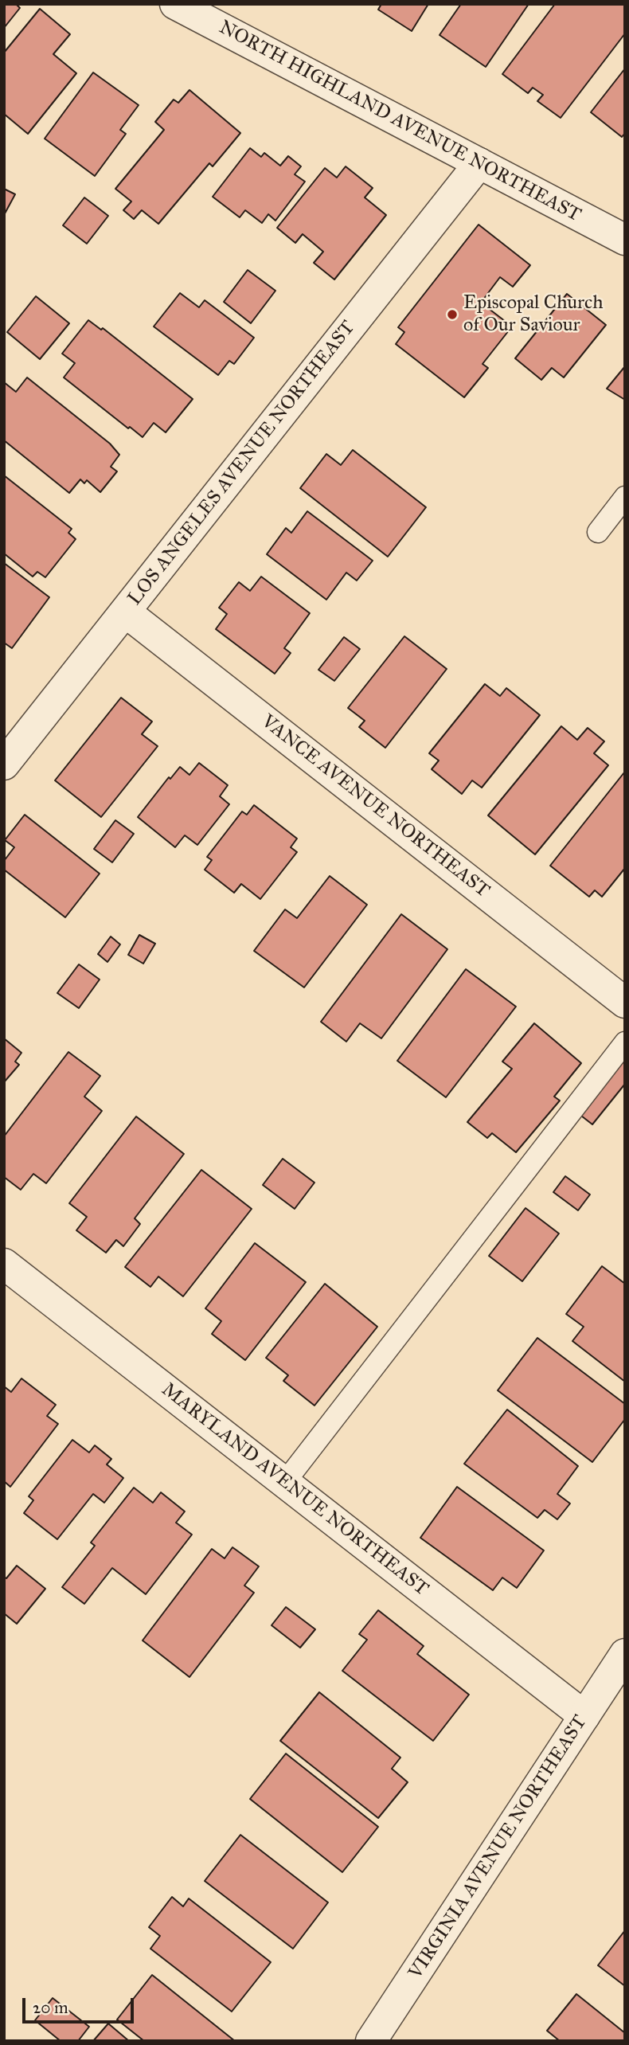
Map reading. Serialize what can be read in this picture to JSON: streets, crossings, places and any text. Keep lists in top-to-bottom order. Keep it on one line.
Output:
{"streets":{"street":["NORTH HIGHLAND AVENUE NORTHEAST","LOS ANGELES AVENUE NORTHEAST","VANCE AVENUE NORTHEAST","MARYLAND AVENUE NORTHEAST","VIRGINIA AVENUE NORTHEAST"]},"crossings":[["NORTH HIGHLAND AVENUE NORTHEAST","LOS ANGELES AVENUE NORTHEAST"],["LOS ANGELES AVENUE NORTHEAST","VANCE AVENUE NORTHEAST"],["MARYLAND AVENUE NORTHEAST","VIRGINIA AVENUE NORTHEAST"]],"places":["Episcopal Church of Our Saviour"],"scale_bar":"20 m"}
